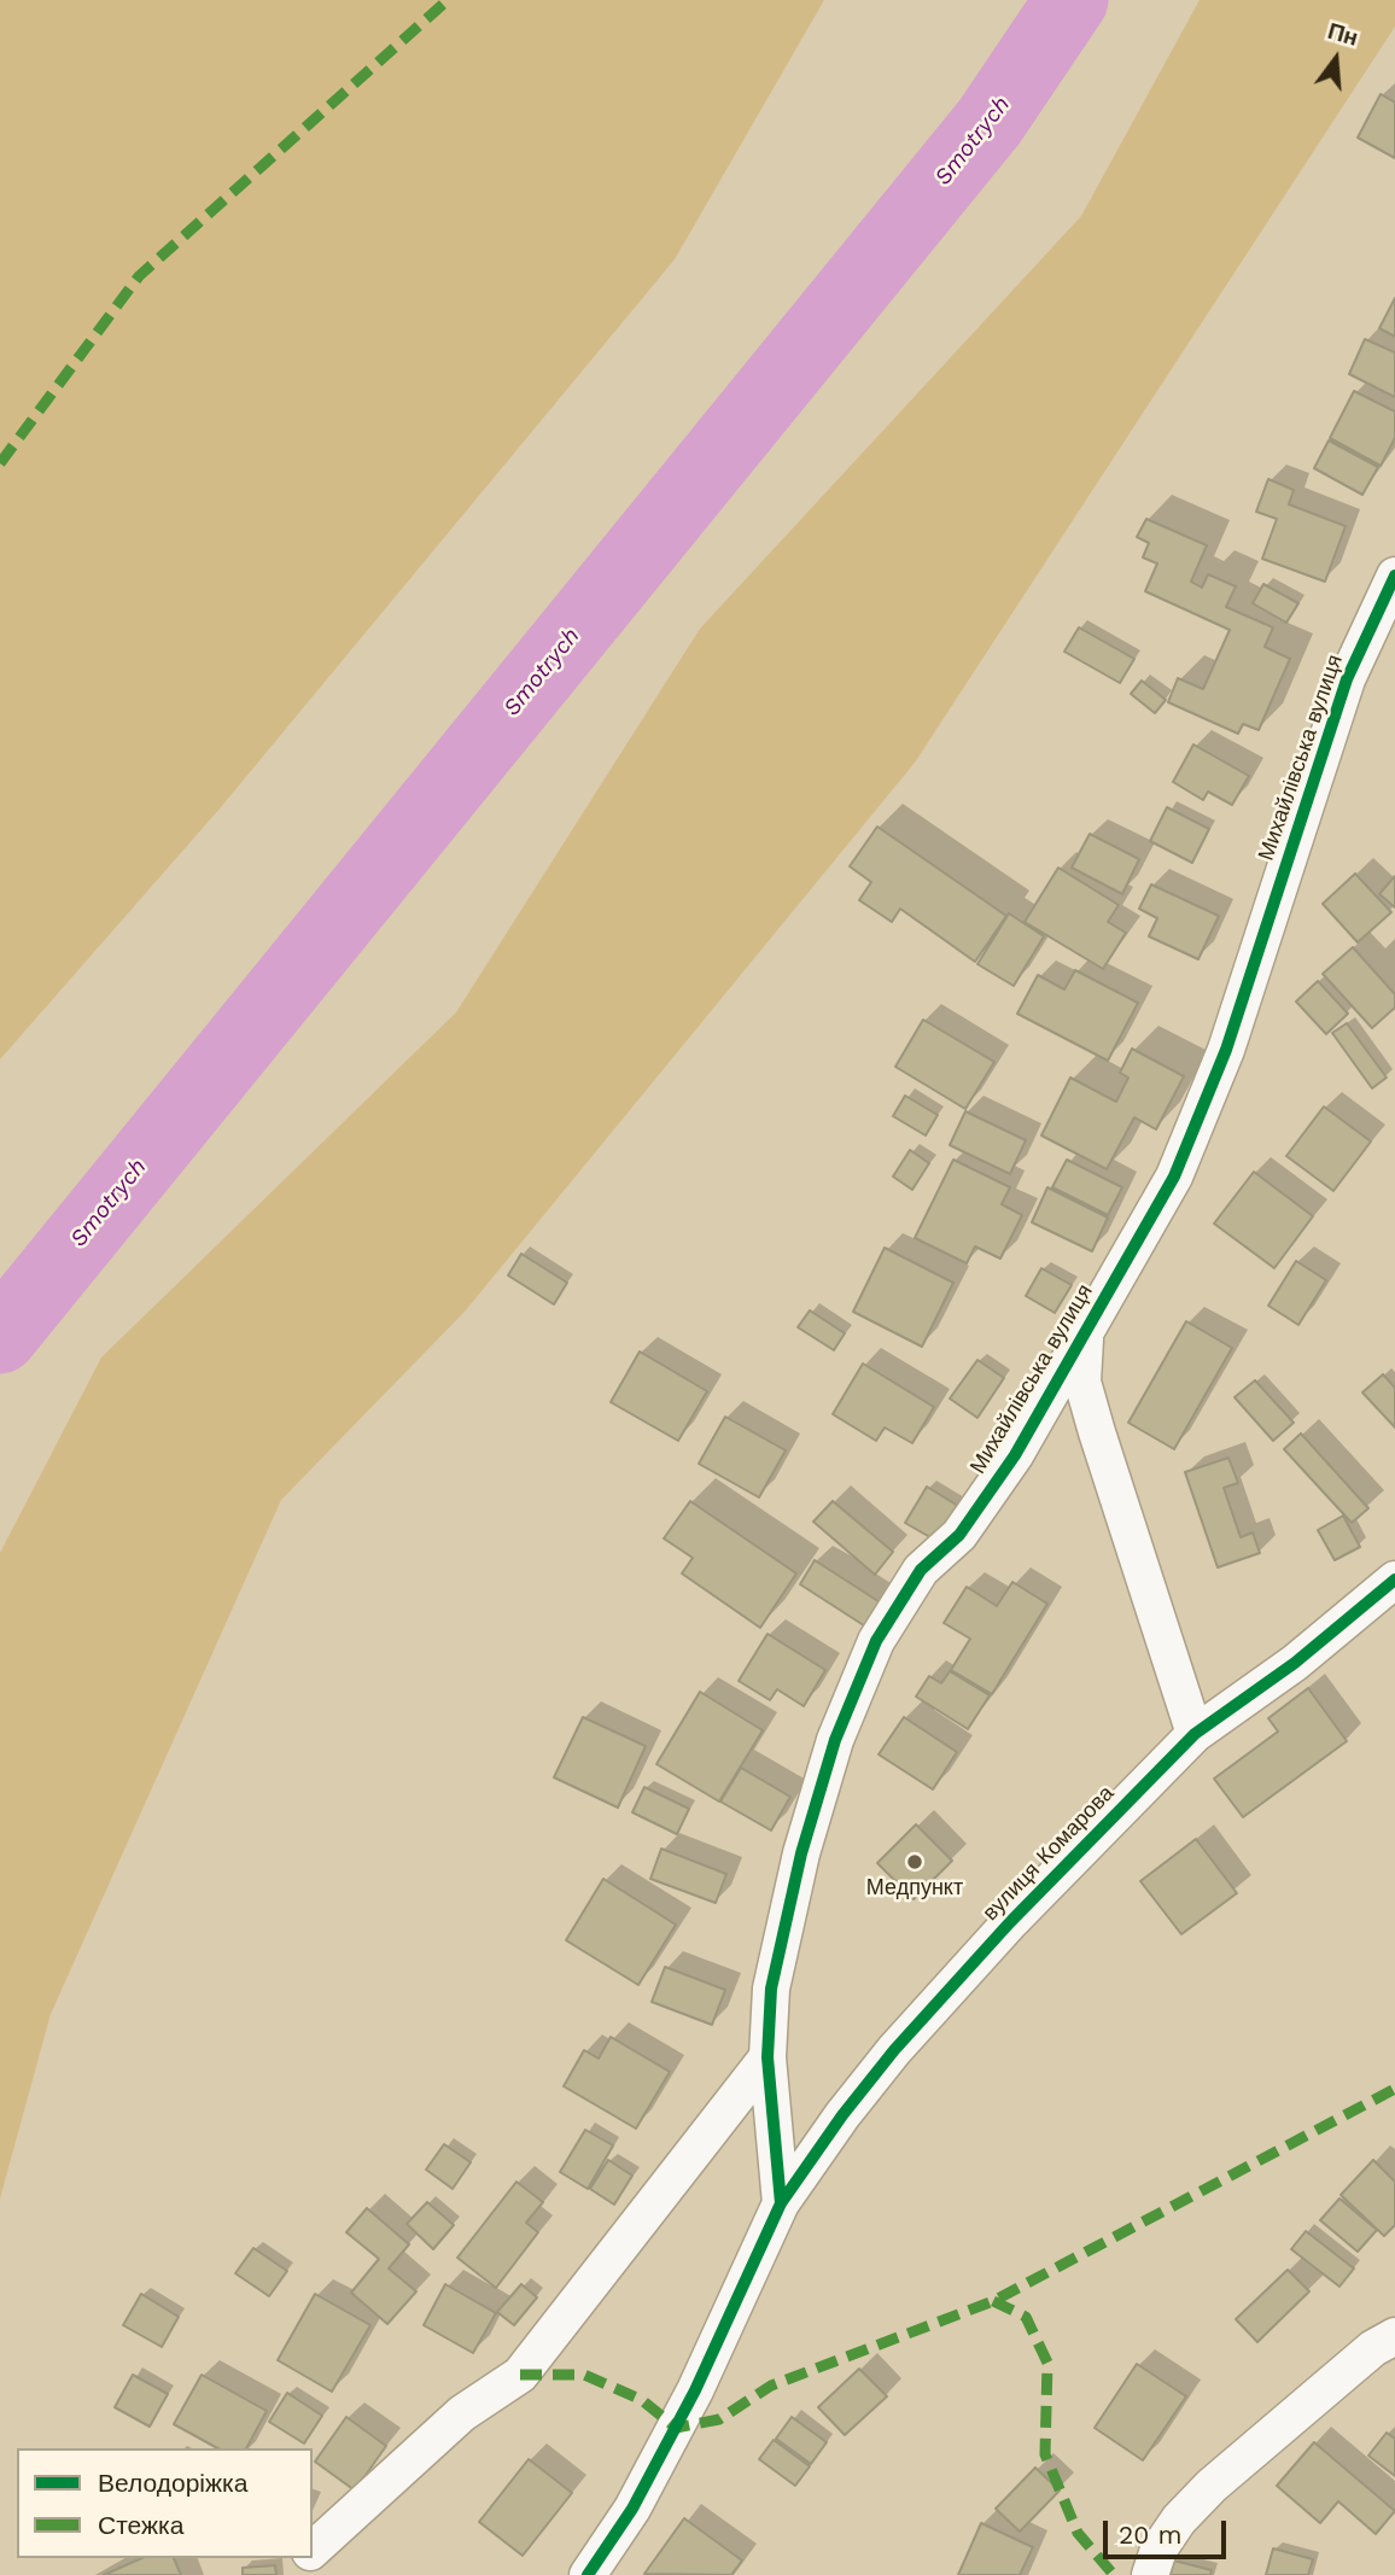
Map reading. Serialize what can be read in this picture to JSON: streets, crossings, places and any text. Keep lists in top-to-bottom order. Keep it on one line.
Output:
{"streets":{"street":["Михайлівська вулиця","вулиця Комарова"]},"crossings":[["Михайлівська вулиця","вулиця Комарова"]],"water":["Smotrych"],"places":["Медпункт"],"legend":["Велодоріжка","Стежка"],"scale_bar":"20 m","north":"top"}
